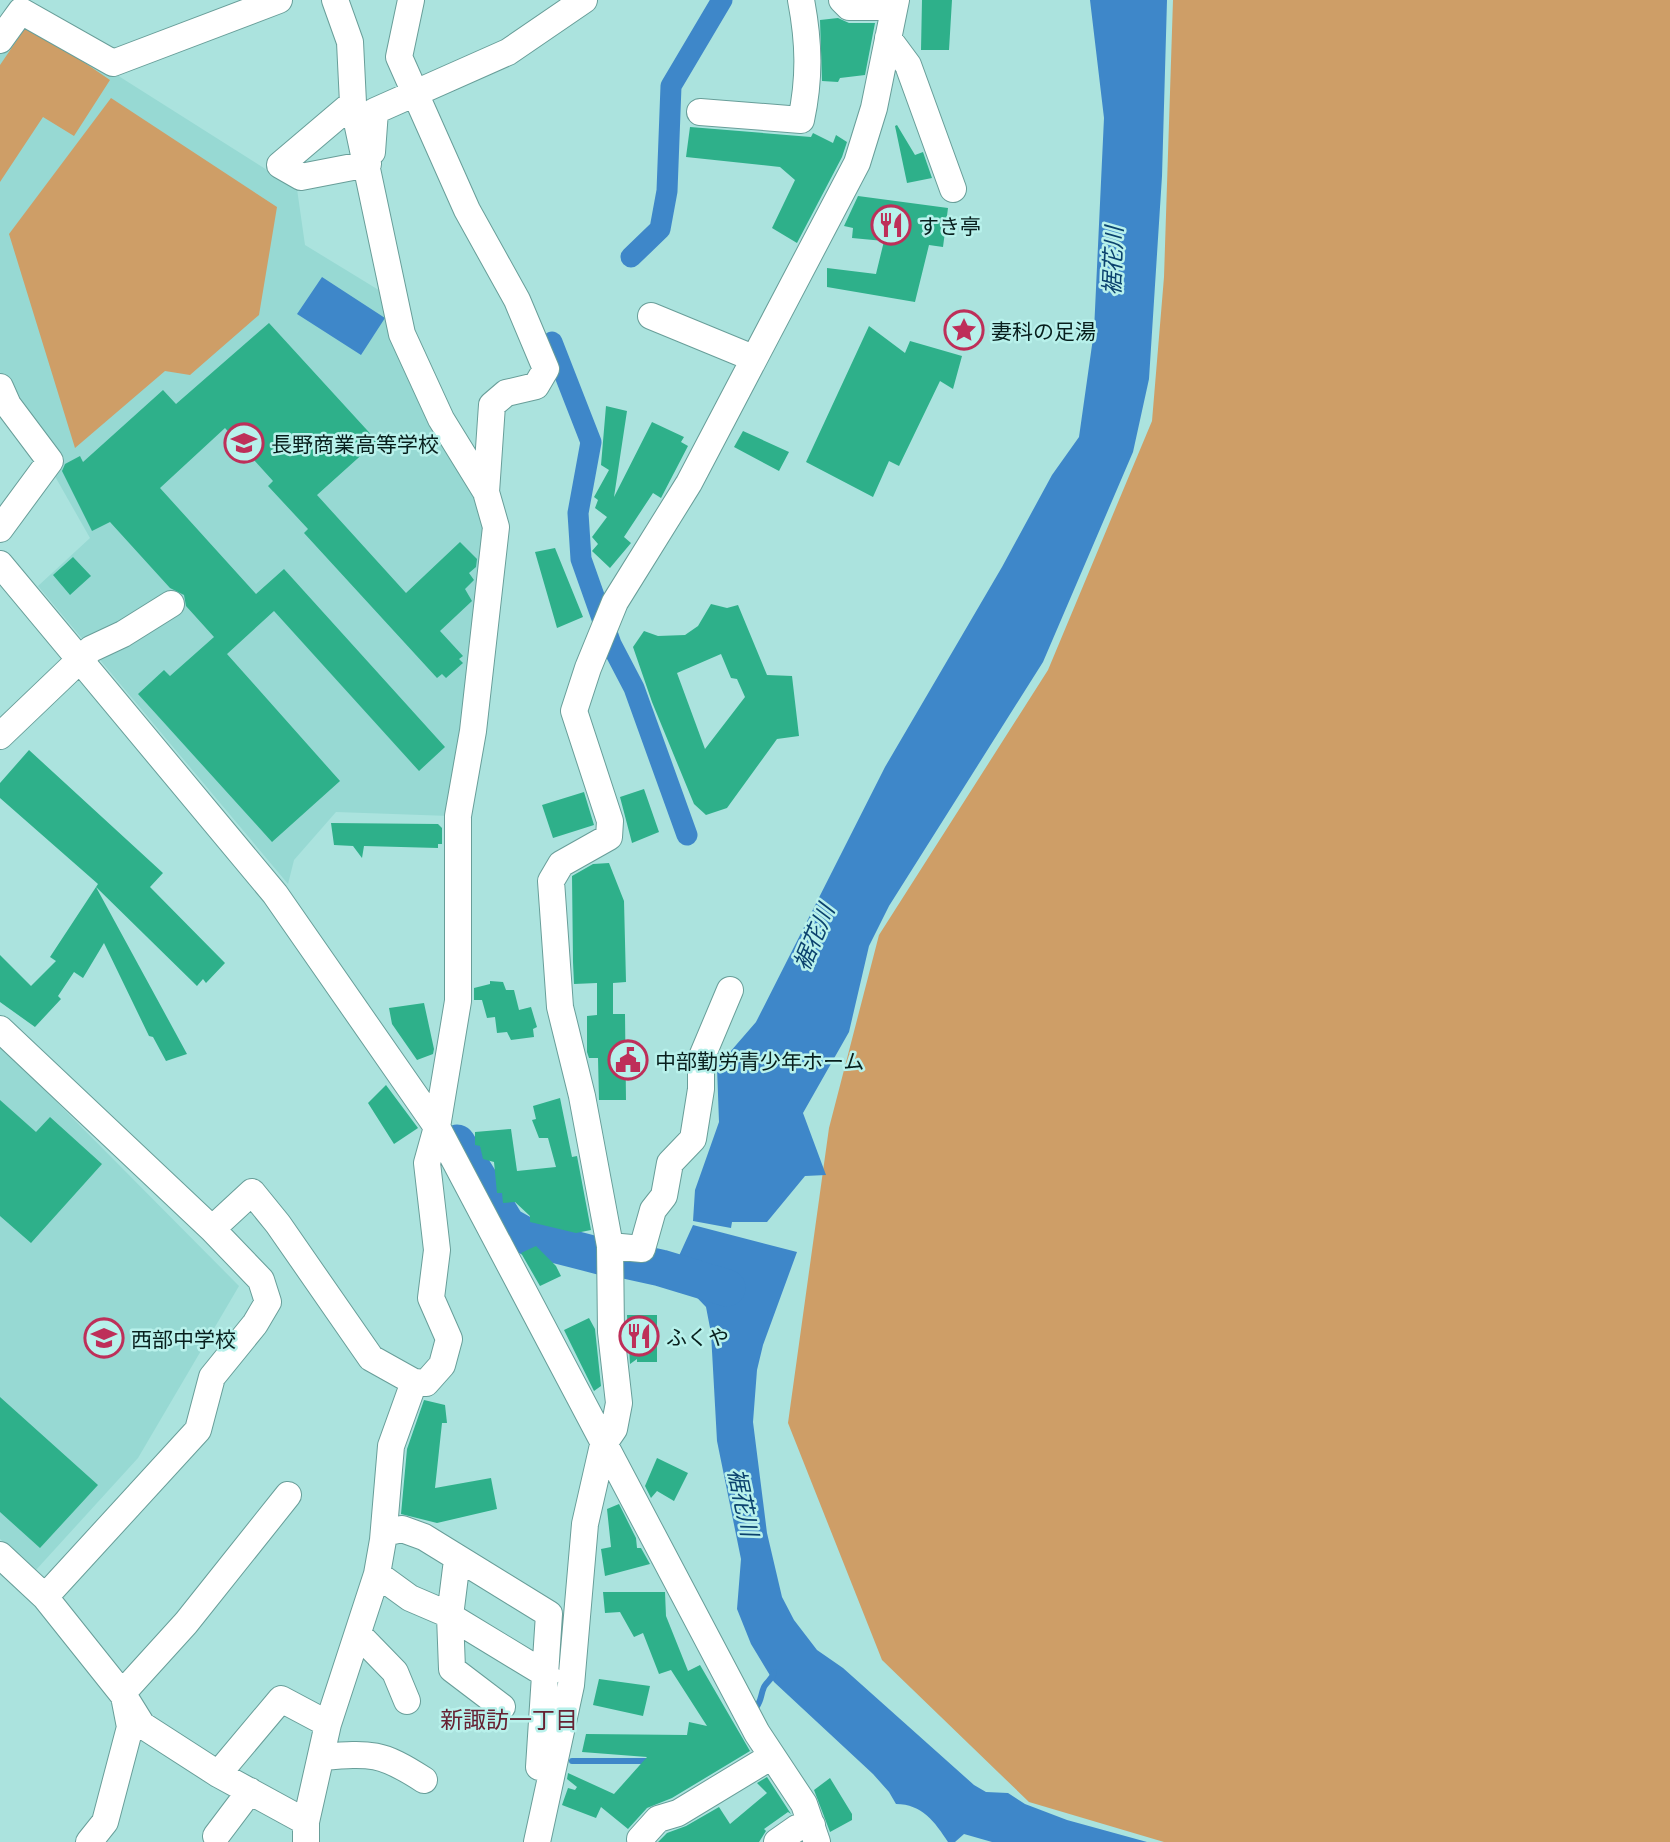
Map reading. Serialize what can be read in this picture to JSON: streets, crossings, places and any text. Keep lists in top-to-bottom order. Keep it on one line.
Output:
{"districts":["新諏訪一丁目"],"water":["裾花川"],"places":{"restaurant":["すき亭","ふくや"],"place":["妻科の足湯"],"school or university":["長野商業高等学校","西部中学校"],"public building":["中部勤労青少年ホーム"]}}
